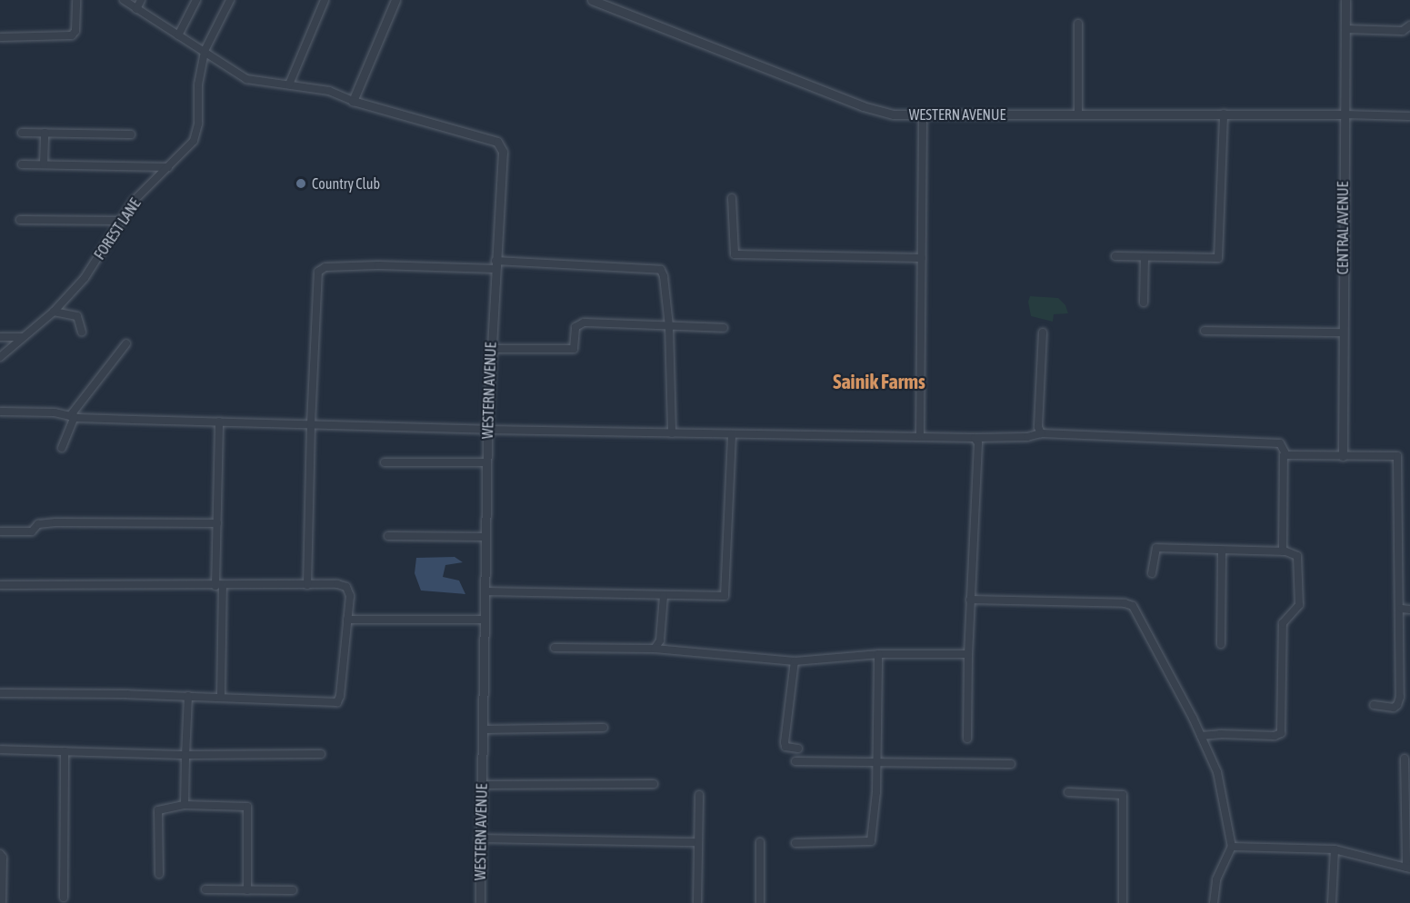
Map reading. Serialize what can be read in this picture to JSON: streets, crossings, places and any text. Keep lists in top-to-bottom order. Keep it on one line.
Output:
{"streets":{"street":["WESTERN AVENUE","CENTRAL AVENUE","FOREST LANE"]},"crossings":[["WESTERN AVENUE","CENTRAL AVENUE"]],"districts":["Sainik Farms"],"places":["Country Club"]}
